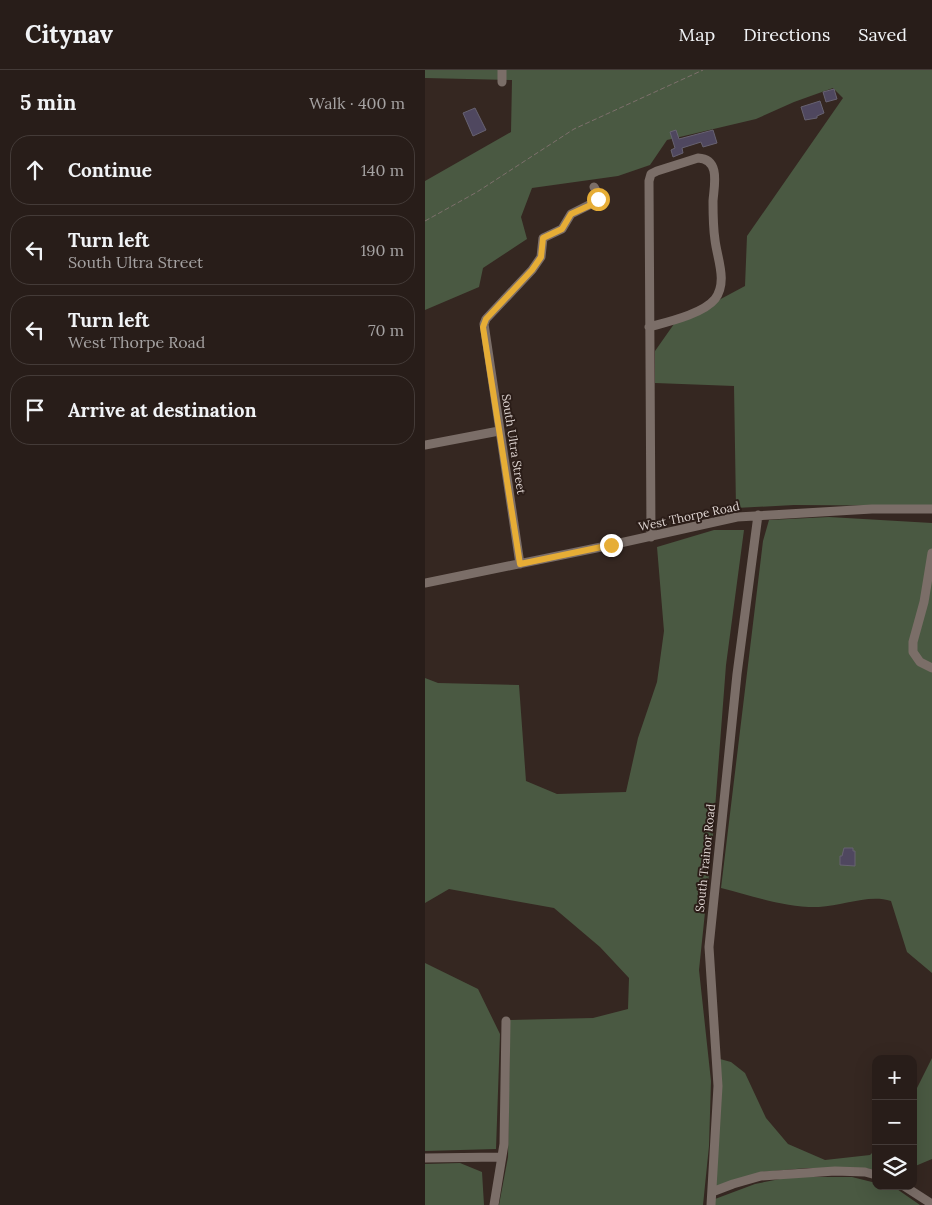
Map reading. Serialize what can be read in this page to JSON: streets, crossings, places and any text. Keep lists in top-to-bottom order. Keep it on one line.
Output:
{"streets":{"street":["South Ultra Street","West Thorpe Road","South Trainor Road"]},"crossings":[["South Ultra Street","West Thorpe Road"],["West Thorpe Road","South Trainor Road"]],"page":{"header":"Citynav","nav":["Map","Directions","Saved"],"heading":["5 min","Walk · 400 m"],"list":[["Continue","140 m"],["Turn left","South Ultra Street","190 m"],["Turn left","West Thorpe Road","70 m"],"Arrive at destination"],"map_buttons":["+","−"]}}
